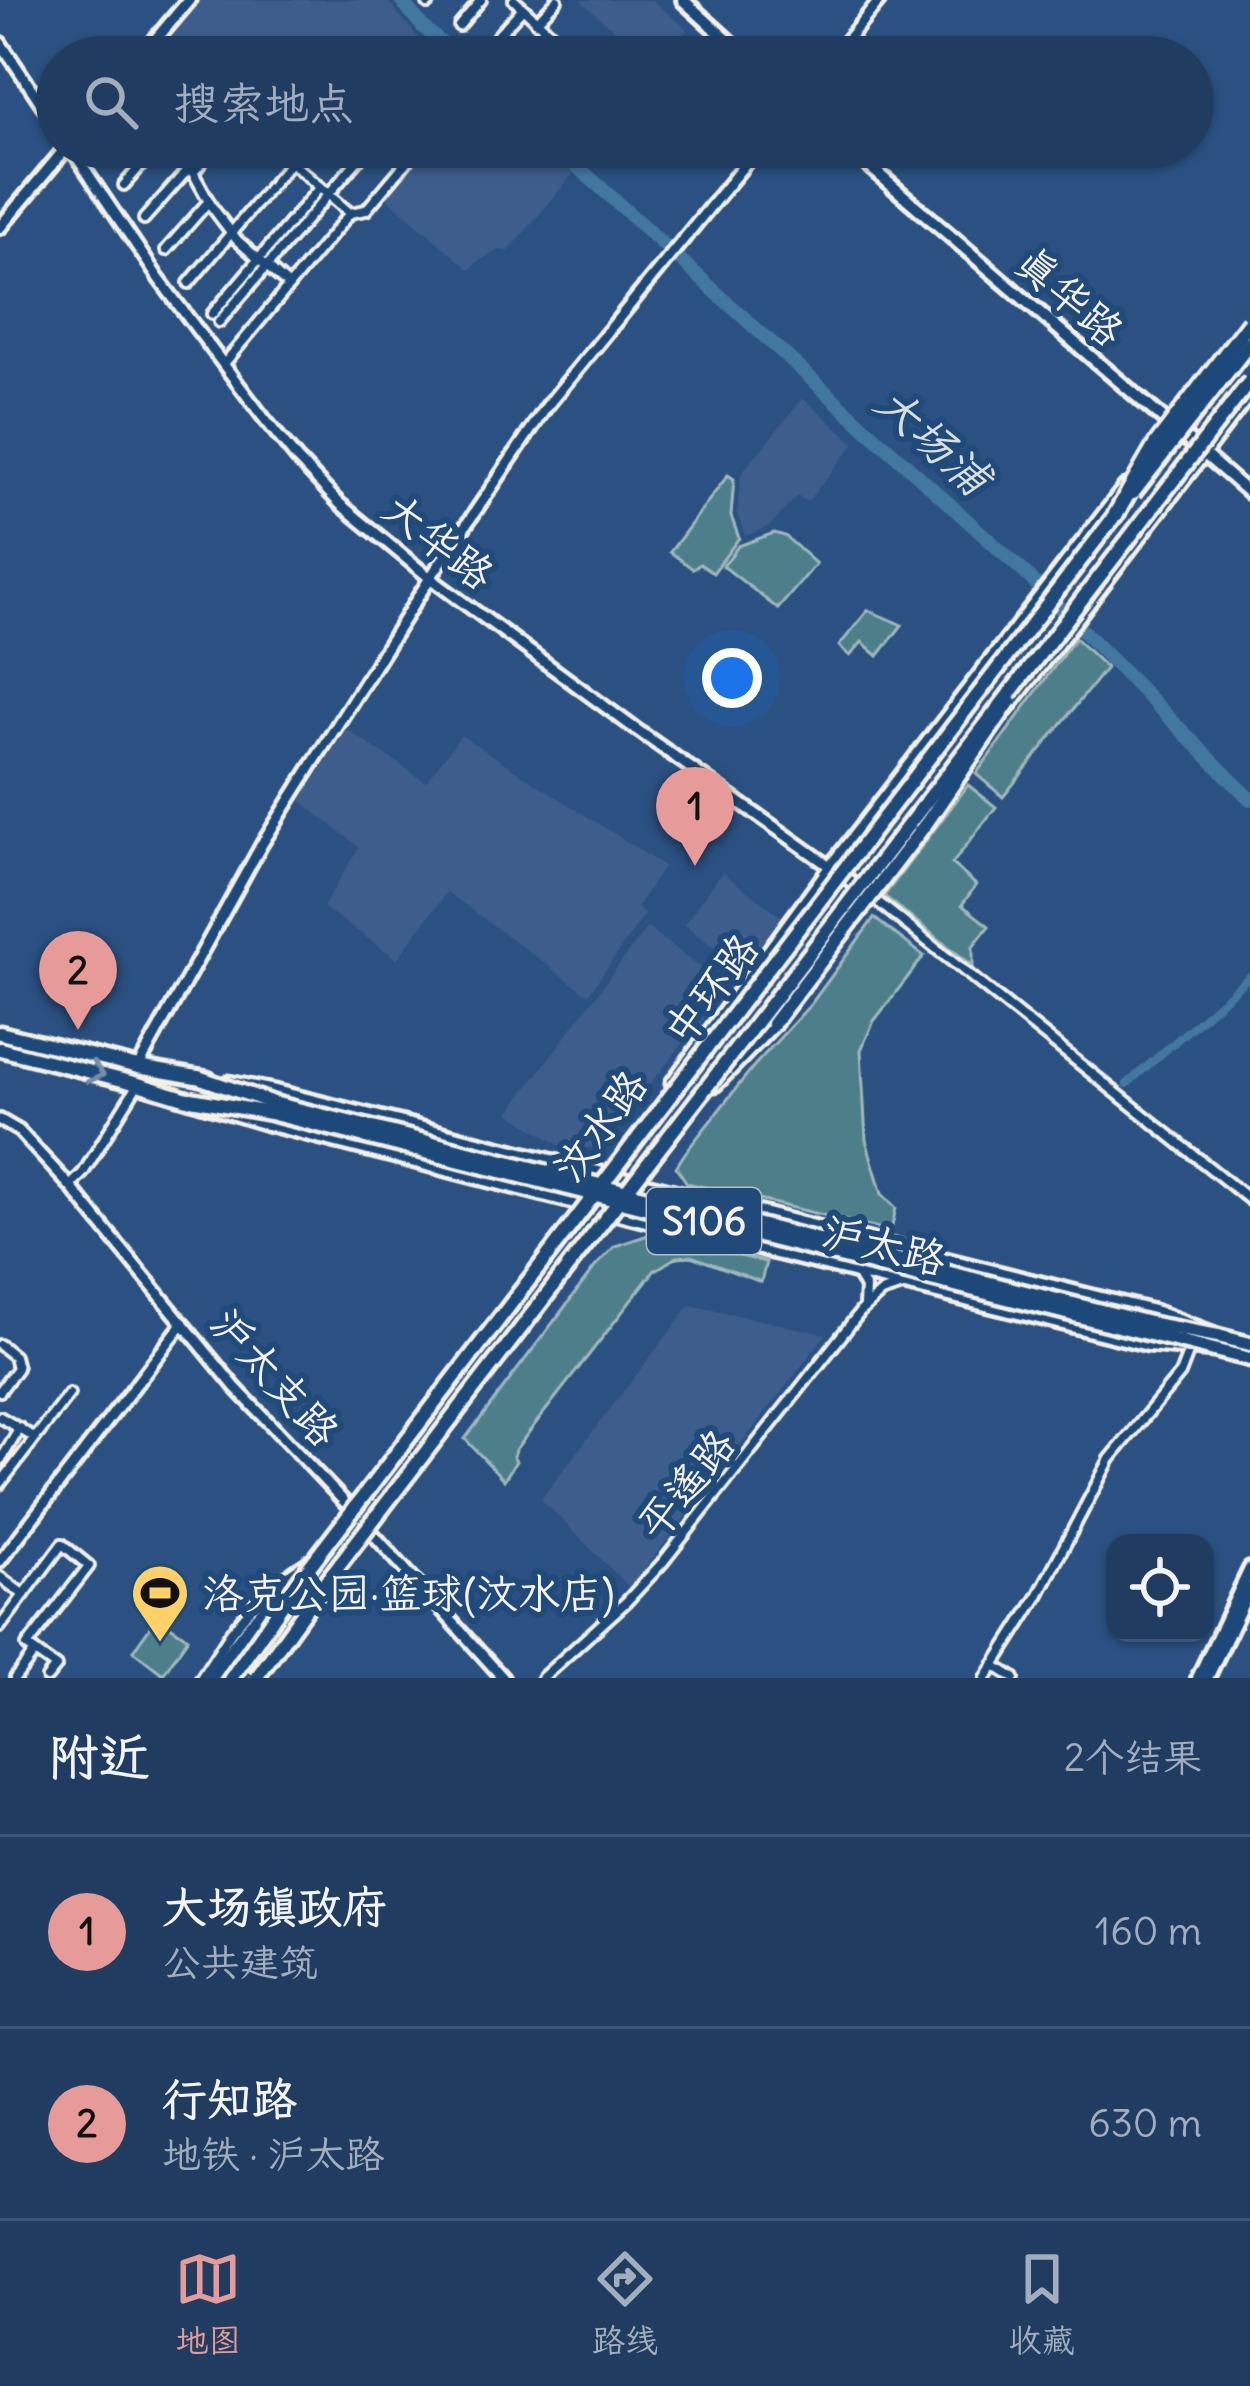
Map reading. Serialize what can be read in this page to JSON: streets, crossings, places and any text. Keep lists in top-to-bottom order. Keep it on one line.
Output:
{"streets":{"main road":["真华路","中环路","汶水路","S106","沪太路"],"street":["大华路","沪太支路","平遥路"]},"crossings":[["真华路","汶水路"],["大华路","汶水路"],["中环路","汶水路"],["汶水路","沪太路"],["汶水路","沪太支路"],["沪太路","平遥路"]],"water":["大场浦"],"places":{"sports":["洛克公园·篮球(汶水店)"]},"page":{"search":"搜索地点","pins":["1","2"],"heading":["附近","2个结果"],"list":[{"mark":"1","name":"大场镇政府","note":"公共建筑","value":"160 m"},{"mark":"2","name":"行知路","note":"地铁 · 沪太路","value":"630 m"}],"nav":["地图","路线","收藏"]}}
